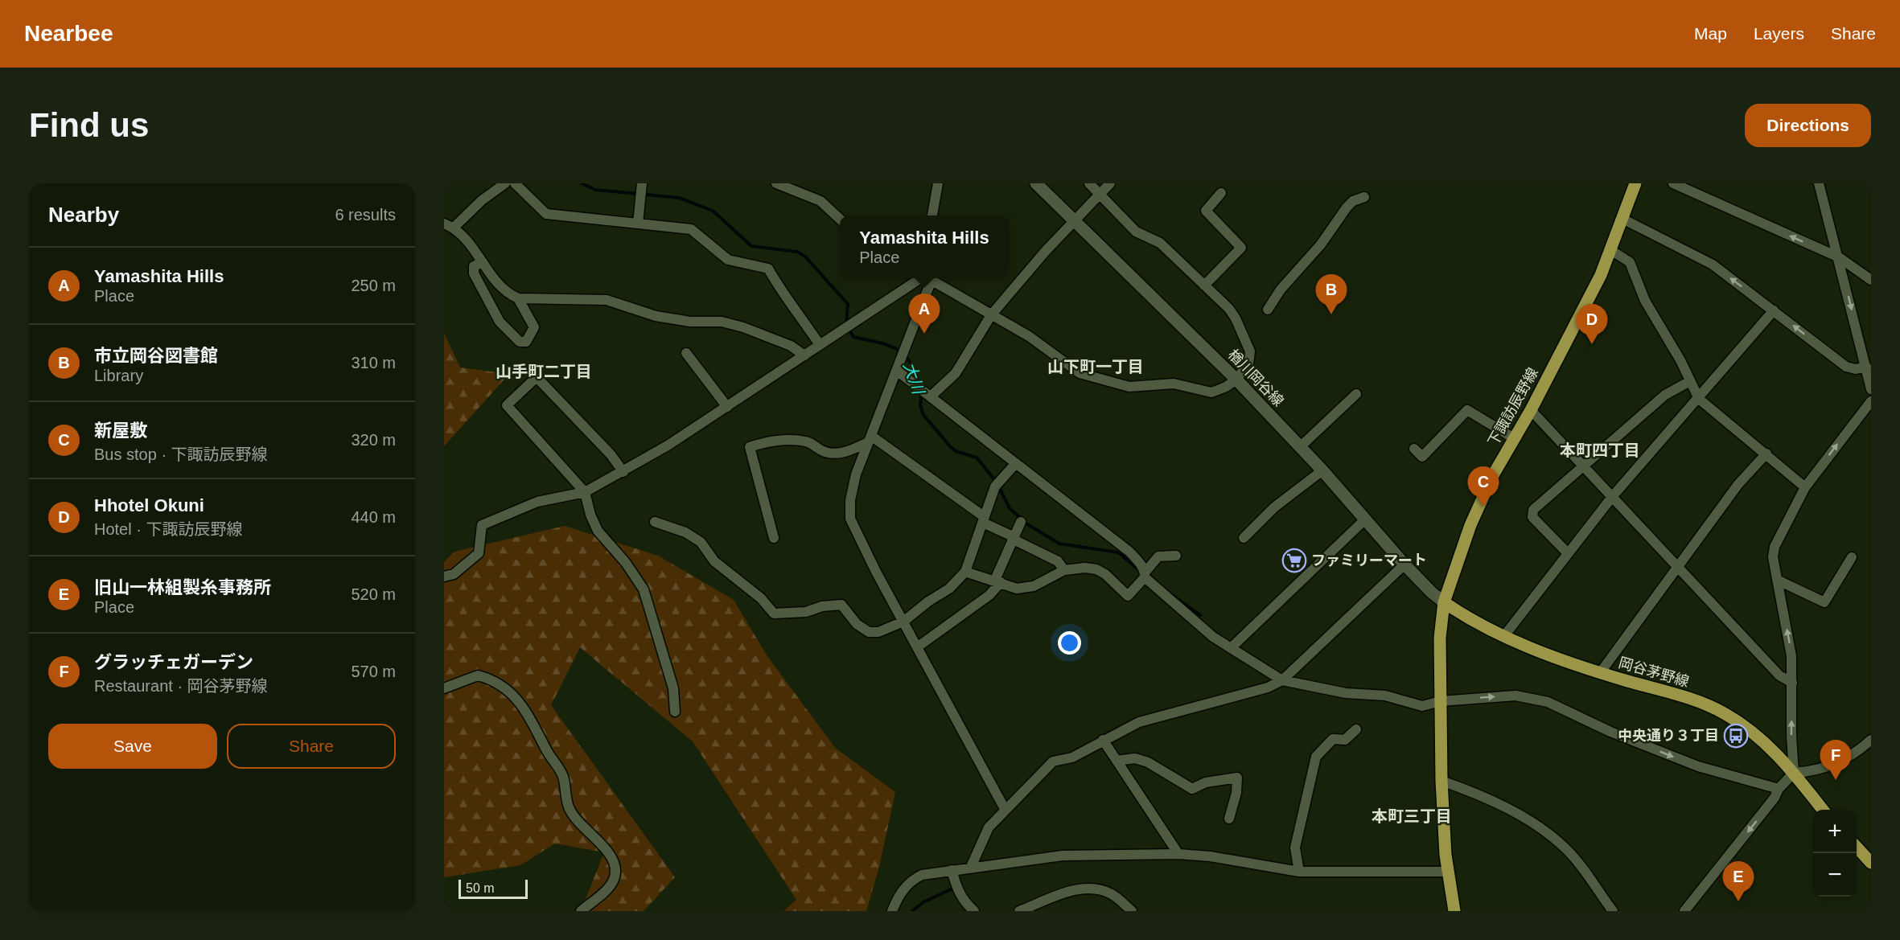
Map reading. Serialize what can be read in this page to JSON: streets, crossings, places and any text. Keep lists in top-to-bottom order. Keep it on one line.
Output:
{"streets":{"main road":["楢川岡谷線","下諏訪辰野線","岡谷茅野線"]},"crossings":[["楢川岡谷線","下諏訪辰野線"],["楢川岡谷線","岡谷茅野線"],["下諏訪辰野線","岡谷茅野線"]],"districts":["山下町一丁目","山手町二丁目","本町四丁目","本町三丁目"],"water":["大川"],"places":{"supermarket":["ファミリーマート"],"bus stop":["中央通り３丁目"]},"scale_bar":"50 m","page":{"header":"Nearbee","nav":["Map","Layers","Share"],"buttons":["Directions",["Save","Share"]],"title":"Find us","heading":["Nearby","6 results"],"popup":["Yamashita Hills","Place"],"list":[{"mark":"A","name":"Yamashita Hills","note":"Place","value":"250 m"},{"mark":"B","name":"市立岡谷図書館","note":"Library","value":"310 m"},{"mark":"C","name":"新屋敷","note":"Bus stop · 下諏訪辰野線","value":"320 m"},{"mark":"D","name":"Hhotel Okuni","note":"Hotel · 下諏訪辰野線","value":"440 m"},{"mark":"E","name":"旧山一林組製糸事務所","note":"Place","value":"520 m"},{"mark":"F","name":"グラッチェガーデン","note":"Restaurant · 岡谷茅野線","value":"570 m"}],"pins":["B","A","D","C","F","E"],"map_buttons":["+","−"],"scale":"50 m"}}
